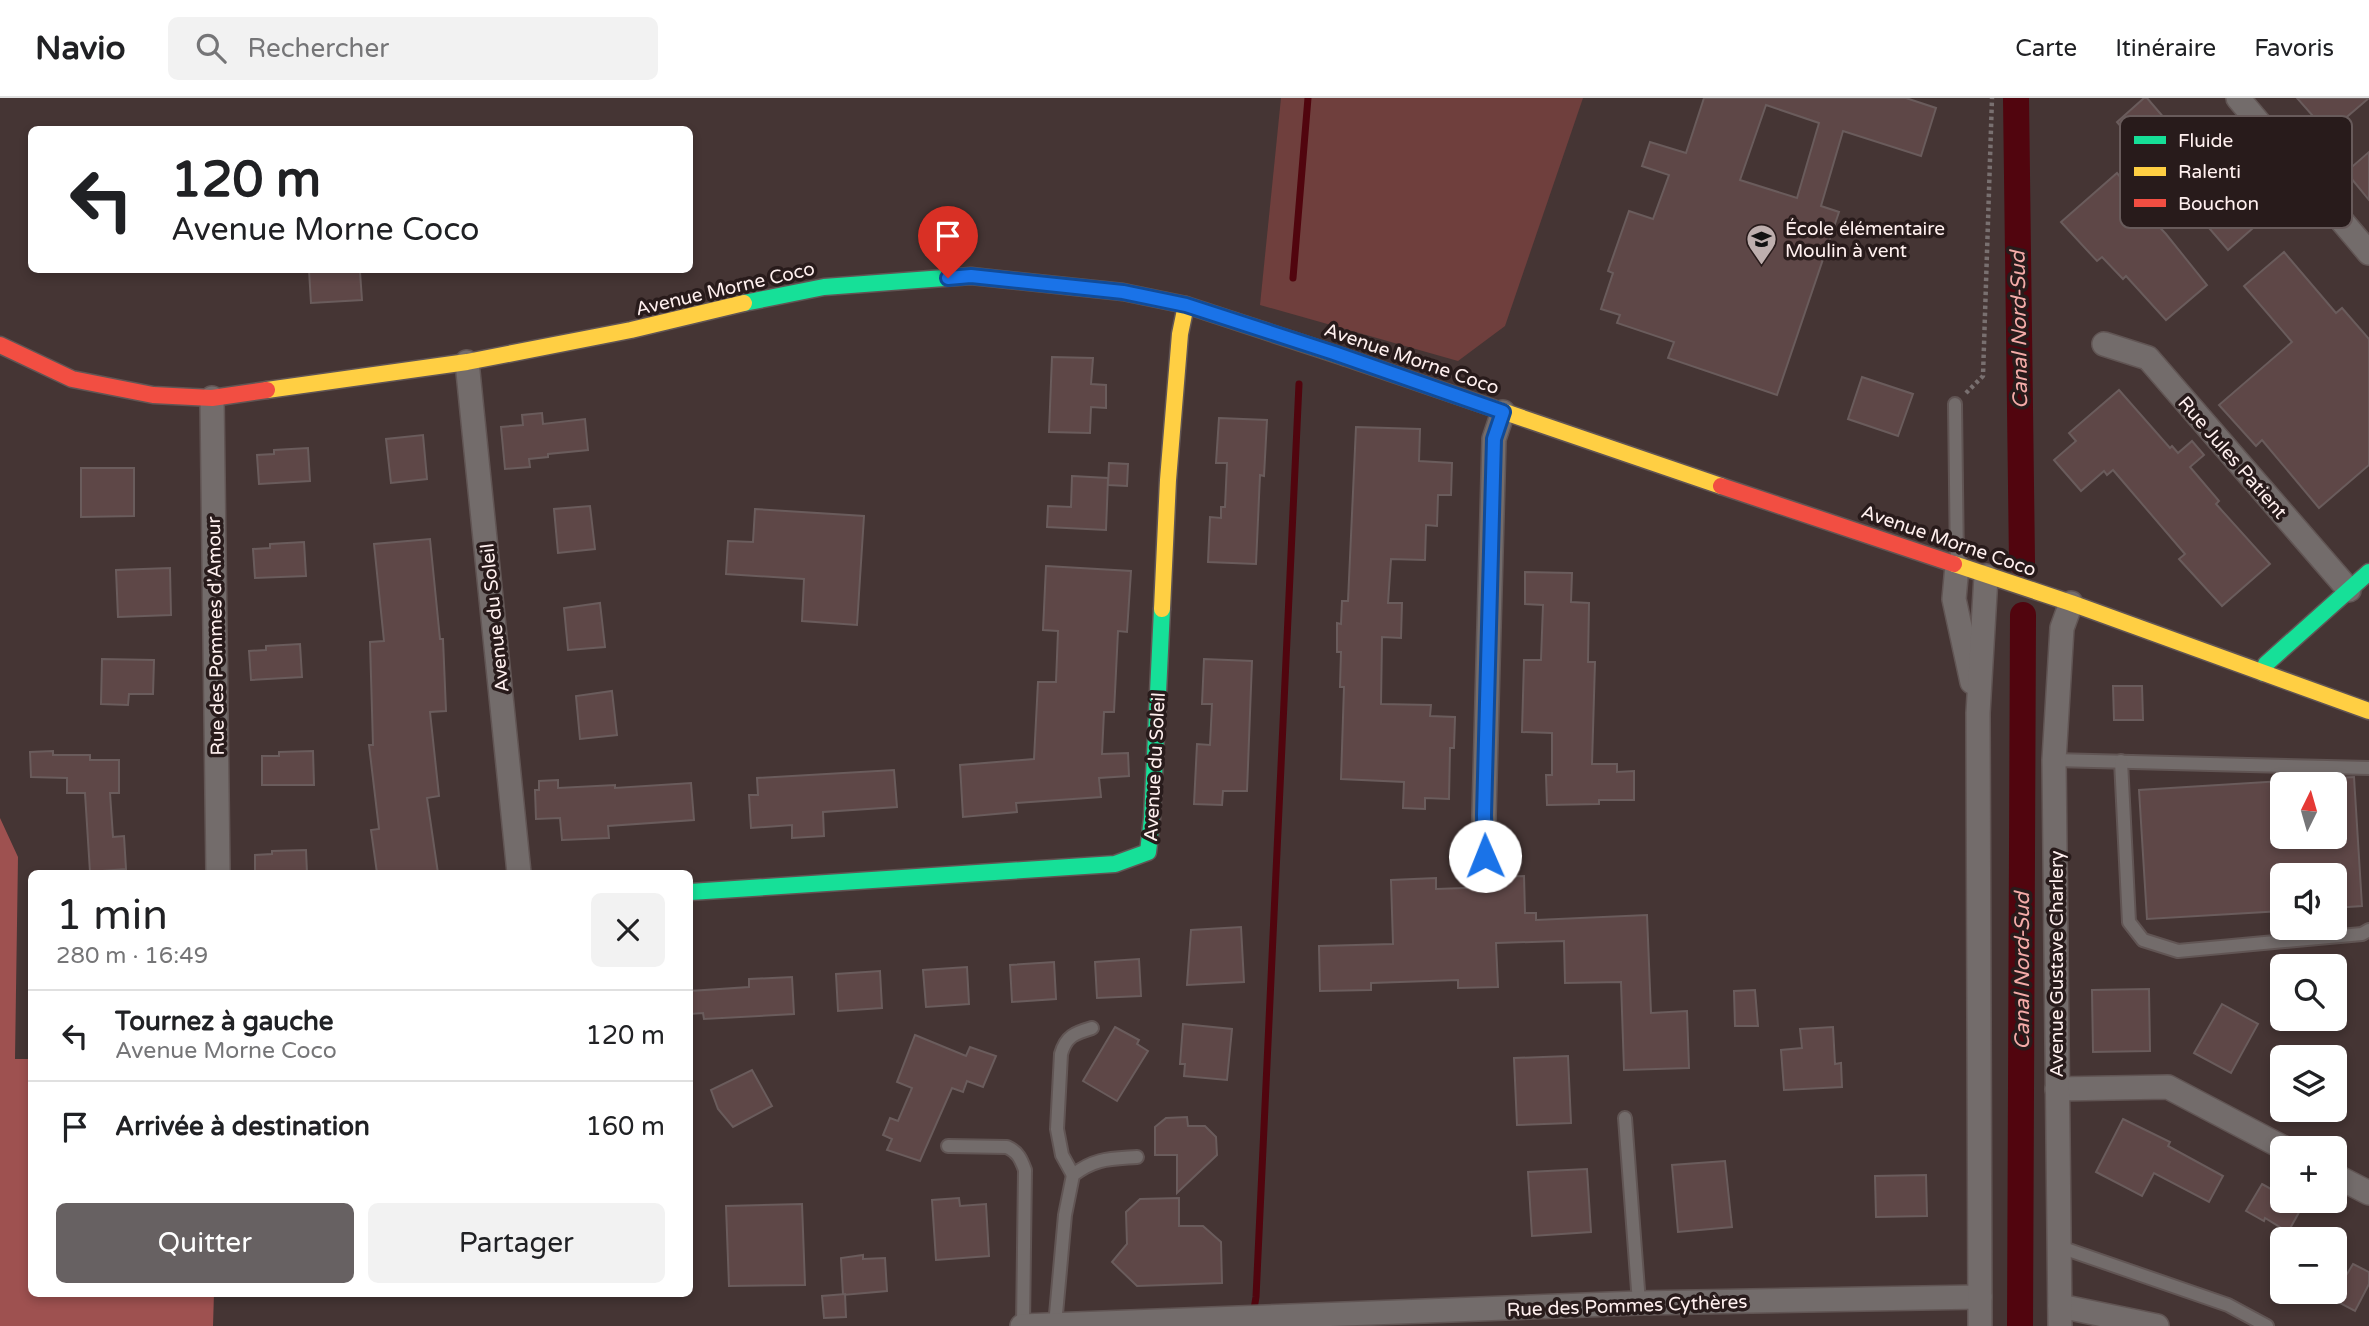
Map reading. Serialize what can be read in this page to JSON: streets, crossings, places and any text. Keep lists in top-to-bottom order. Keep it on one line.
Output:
{"streets":{"street":["Avenue Morne Coco","Rue Jules Patient","Avenue du Soleil","Rue des Pommes d'Amour","Avenue Gustave Charlery","Rue des Pommes Cythères"]},"crossings":[["Avenue Morne Coco","Avenue du Soleil"],["Avenue Morne Coco","Rue des Pommes d'Amour"],["Avenue Morne Coco","Avenue Gustave Charlery"]],"water":["Canal Nord-Sud"],"places":{"school or university":["École élémentaire Moulin à vent"]},"legend":["Fluide","Ralenti","Bouchon"],"north":"top","page":{"header":"Navio","search":"Rechercher","nav":["Carte","Itinéraire","Favoris"],"turn":["120 m","Avenue Morne Coco"],"map_buttons":["+","−"],"heading":["1 min","280 m · 16:49"],"list":[{"name":"Tournez à gauche","note":"Avenue Morne Coco","value":"120 m"},{"name":"Arrivée à destination","value":"160 m"}],"buttons":["Quitter","Partager"]}}
